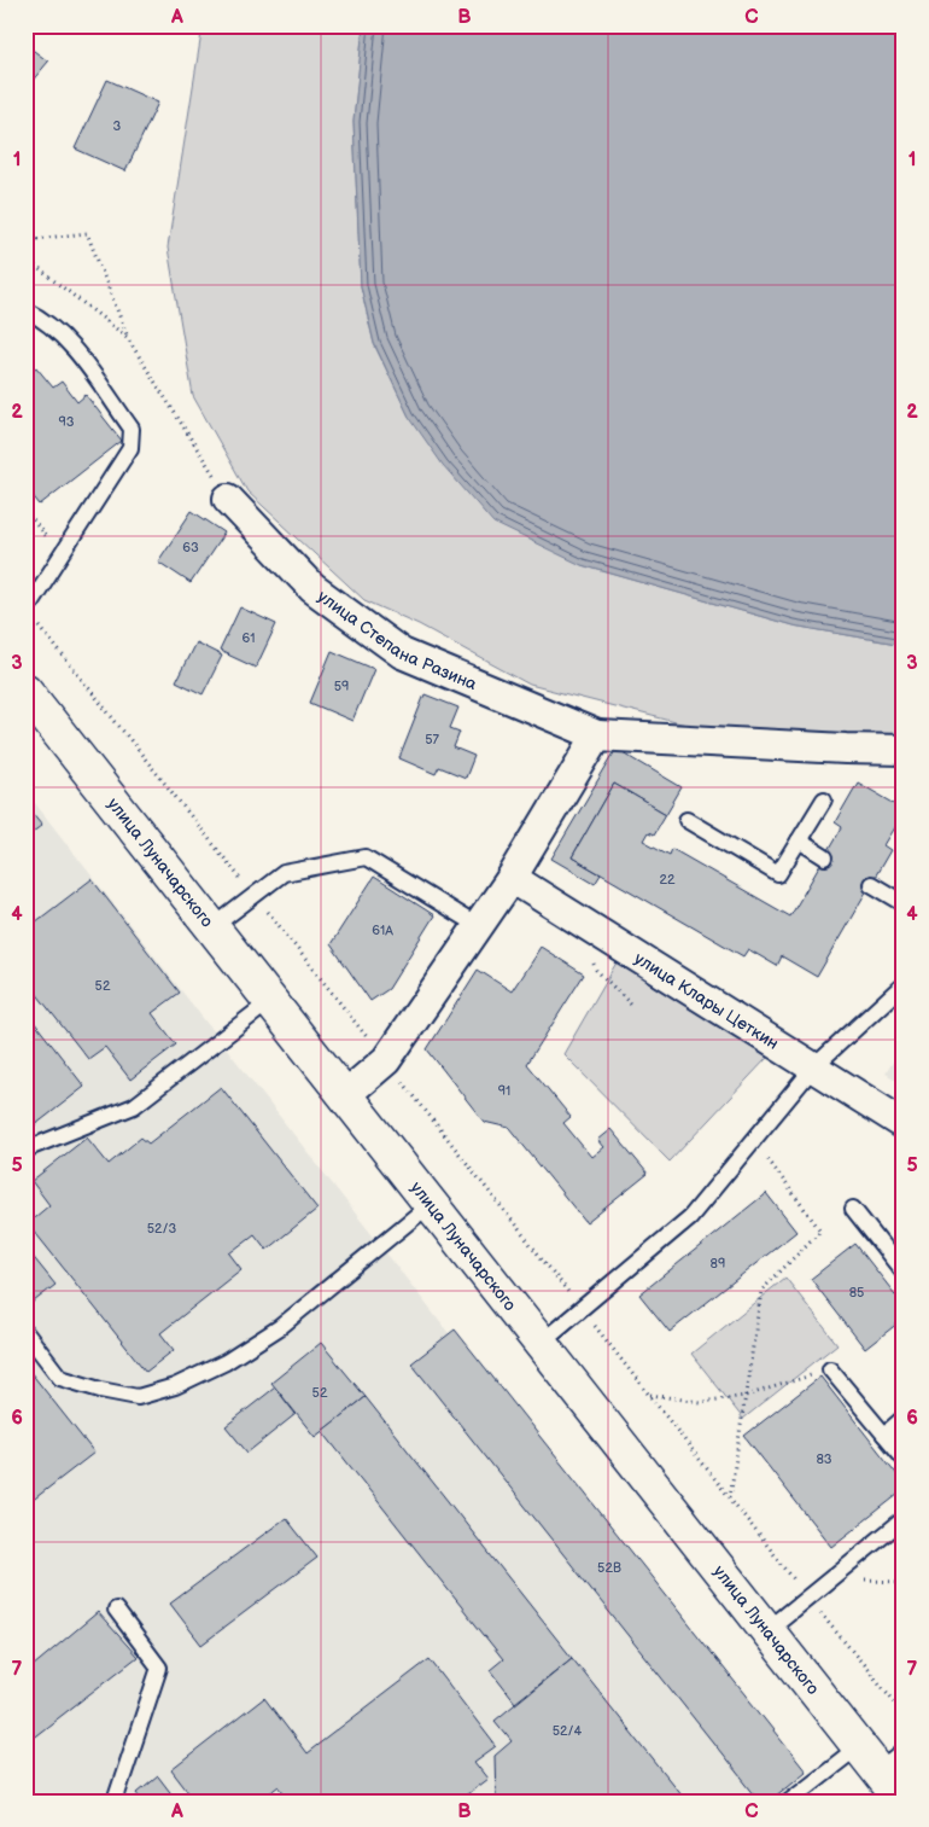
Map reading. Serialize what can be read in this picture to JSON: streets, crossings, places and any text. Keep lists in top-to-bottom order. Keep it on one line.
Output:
{"streets":{"main road":["улица Луначарского"],"street":["улица Степана Разина","улица Клары Цеткин"]},"house_numbers":["3","93","63","61","59","57","22","61А","52","91","52/3","89","85","52","83","52В","52/4"],"grid":{"columns":["A","B","C"],"rows":["1","2","3","4","5","6","7"]}}
